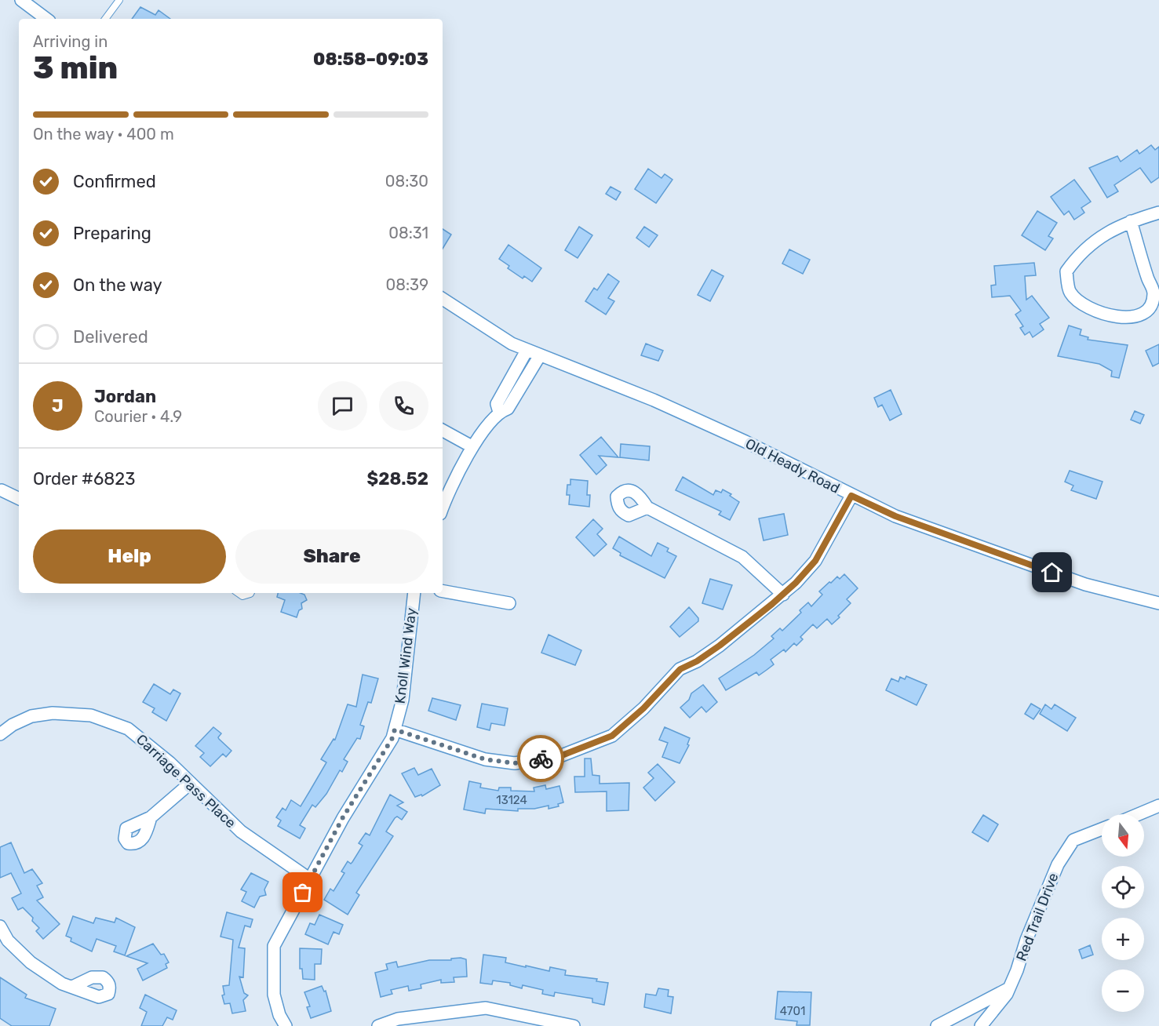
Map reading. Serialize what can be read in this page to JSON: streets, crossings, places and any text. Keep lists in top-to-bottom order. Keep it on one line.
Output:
{"streets":{"street":["Old Heady Road","Knoll Wind Way","Carriage Pass Place","Red Trail Drive"]},"crossings":[["Knoll Wind Way","Carriage Pass Place"]],"house_numbers":["13124","4701"],"north":"bottom","page":{"heading":["3 min","Arriving in","08:58–09:03"],"panel":["Jordan","Courier · 4.9","Order #6823","$28.52"],"bar":"On the way · 400 m","list":[["Confirmed","08:30"],["Preparing","08:31"],["On the way","08:39"],"Delivered"],"round":"J","buttons":["Help","Share"],"map_buttons":["+","−"]}}
